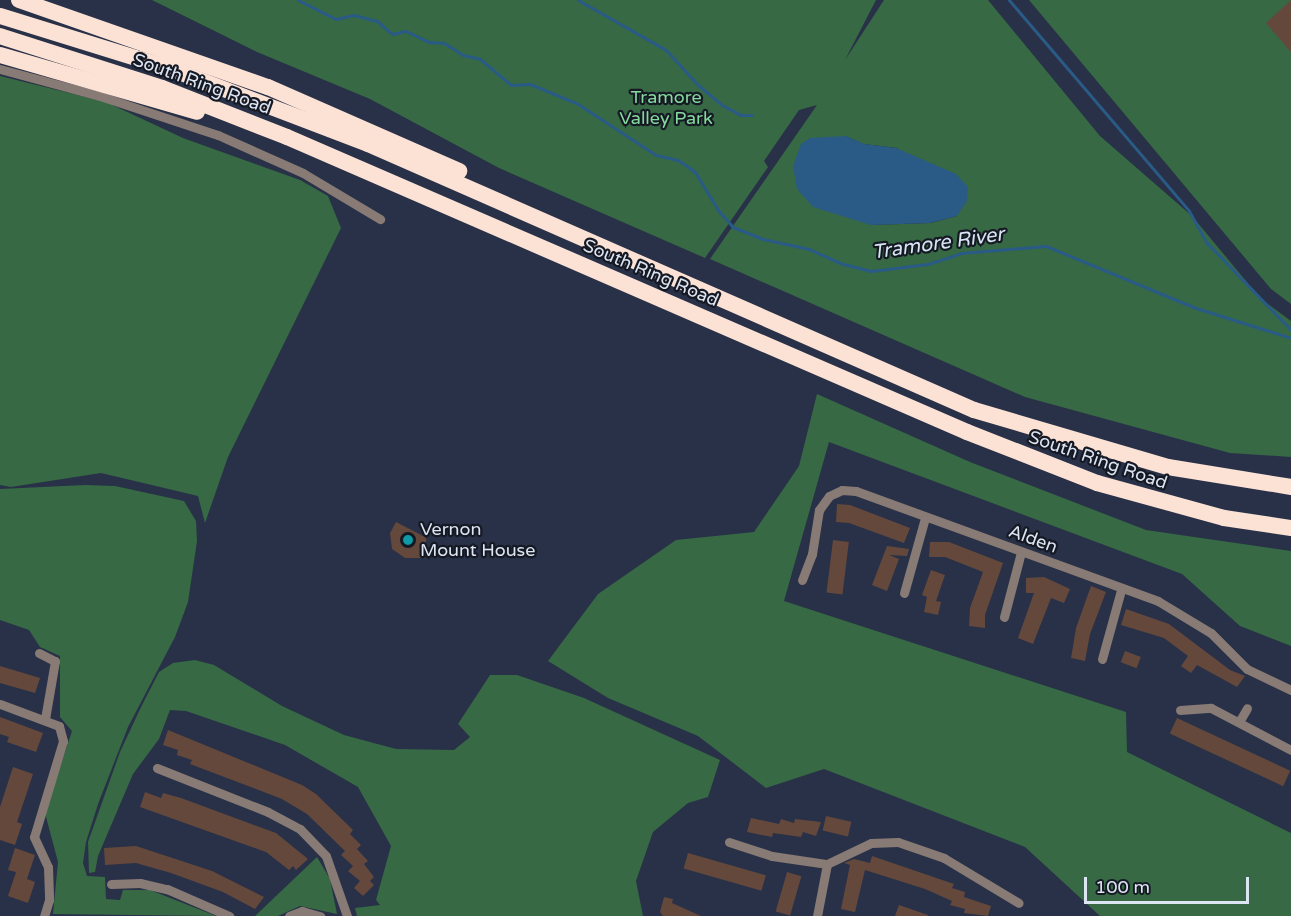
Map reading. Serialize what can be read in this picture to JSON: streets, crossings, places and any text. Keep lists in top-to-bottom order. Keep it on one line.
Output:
{"streets":{"highway":["South Ring Road"],"street":["Alden"]},"water":["Tramore River"],"parks":["Tramore Valley Park"],"places":["Vernon Mount House"],"scale_bar":"100 m"}
